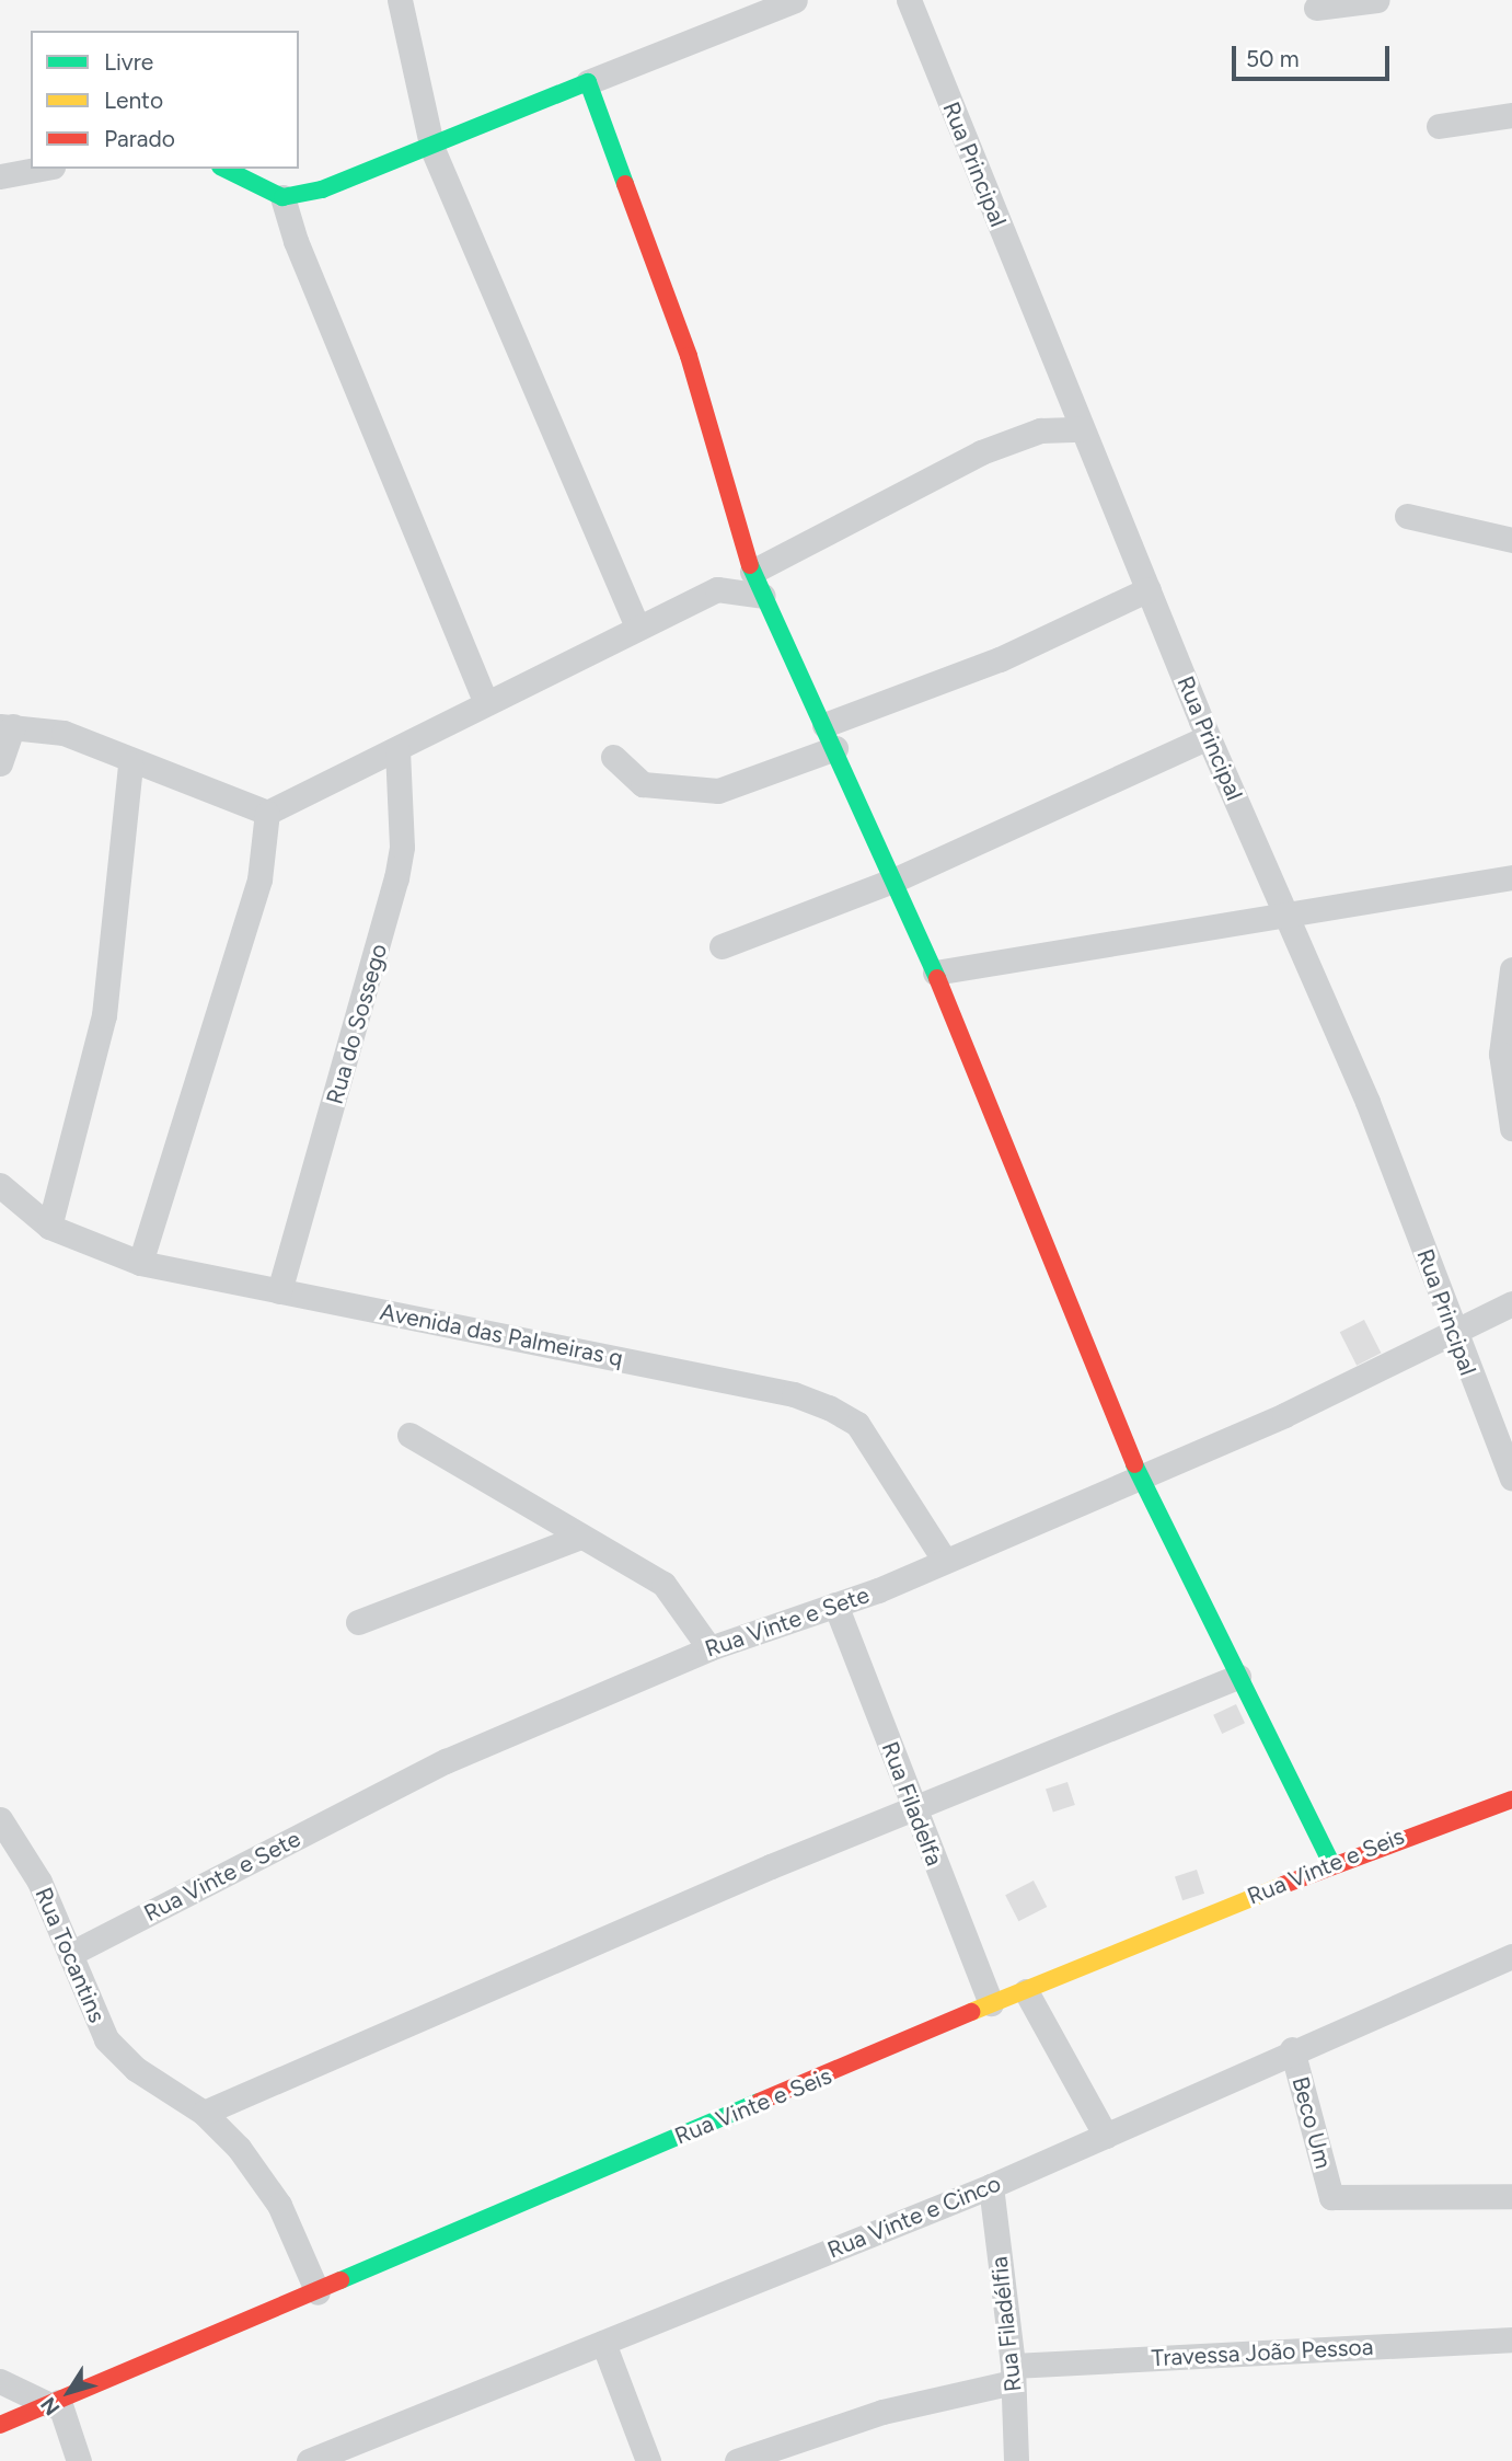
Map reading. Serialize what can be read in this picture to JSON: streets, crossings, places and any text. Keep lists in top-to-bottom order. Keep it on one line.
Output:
{"streets":{"street":["Rua Principal","Rua do Sossego","Avenida das Palmeiras q","Rua Vinte e Sete","Rua Filadelfa","Rua Vinte e Seis","Rua Tocantins","Beco Um","Rua Vinte e Cinco","Rua Filadélfia","Travessa João Pessoa"]},"crossings":[["Rua Principal","Rua Vinte e Sete"],["Rua do Sossego","Avenida das Palmeiras q"],["Avenida das Palmeiras q","Rua Vinte e Sete"],["Rua Vinte e Sete","Rua Filadelfa"],["Rua Vinte e Sete","Rua Tocantins"],["Rua Filadelfa","Rua Vinte e Seis"],["Rua Vinte e Seis","Rua Tocantins"],["Beco Um","Rua Vinte e Cinco"],["Rua Vinte e Cinco","Rua Filadélfia"],["Rua Filadélfia","Travessa João Pessoa"]],"legend":["Livre","Lento","Parado"],"scale_bar":"50 m","north":"bottom left"}
